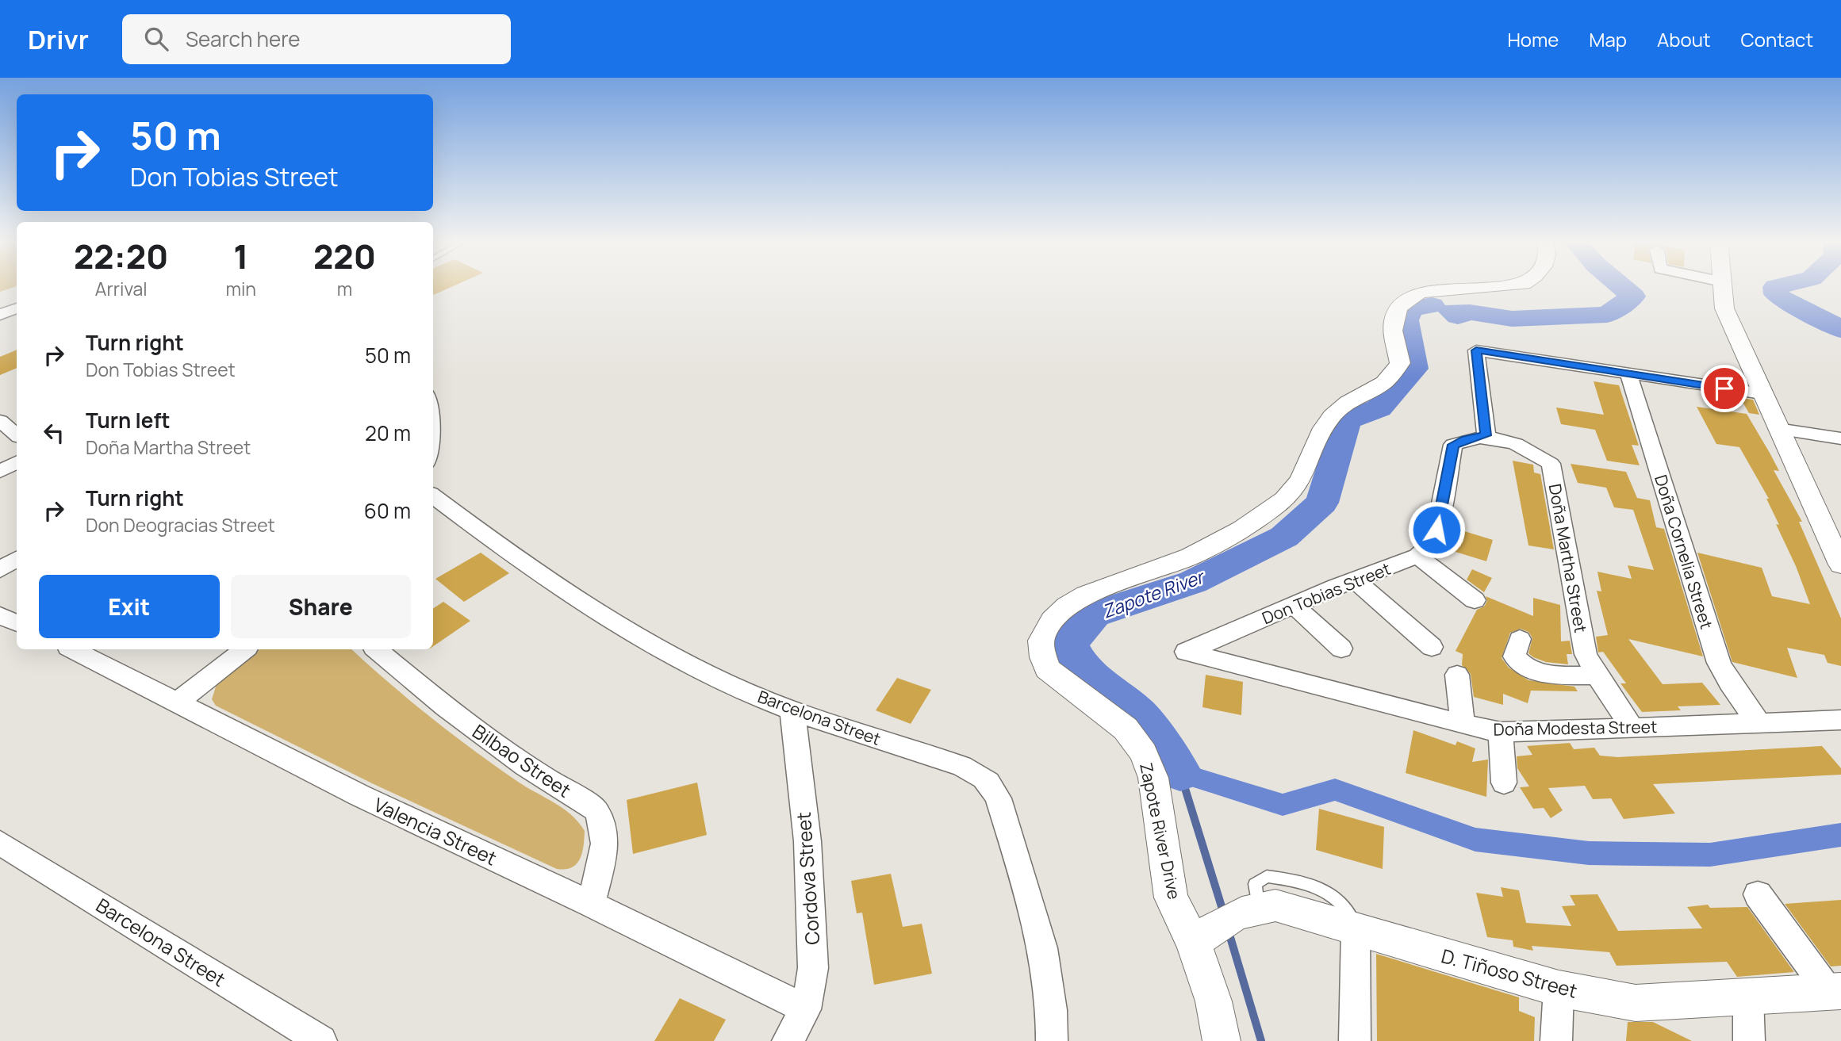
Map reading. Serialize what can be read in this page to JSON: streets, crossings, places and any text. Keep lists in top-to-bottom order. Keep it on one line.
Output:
{"streets":{"street":["Doña Cornelia Street","Doña Martha Street","Don Tobias Street","Barcelona Street","Doña Modesta Street","Bilbao Street","Valencia Street","Zapote River Drive","Cordova Street","D. Tiñoso Street"]},"crossings":[["Doña Cornelia Street","Doña Modesta Street"],["Doña Martha Street","Doña Modesta Street"],["Don Tobias Street","Doña Modesta Street"],["Barcelona Street","Cordova Street"],["Bilbao Street","Valencia Street"],["Valencia Street","Cordova Street"],["Zapote River Drive","D. Tiñoso Street"]],"water":["Zapote River"],"page":{"header":"Drivr","search":"Search here","nav":["Home","Map","About","Contact"],"turn":["50 m","Don Tobias Street"],"eta":["22:20","Arrival","1","min","220","m"],"list":[{"name":"Turn right","note":"Don Tobias Street","value":"50 m"},{"name":"Turn left","note":"Doña Martha Street","value":"20 m"},{"name":"Turn right","note":"Don Deogracias Street","value":"60 m"}],"buttons":["Exit","Share"]}}
